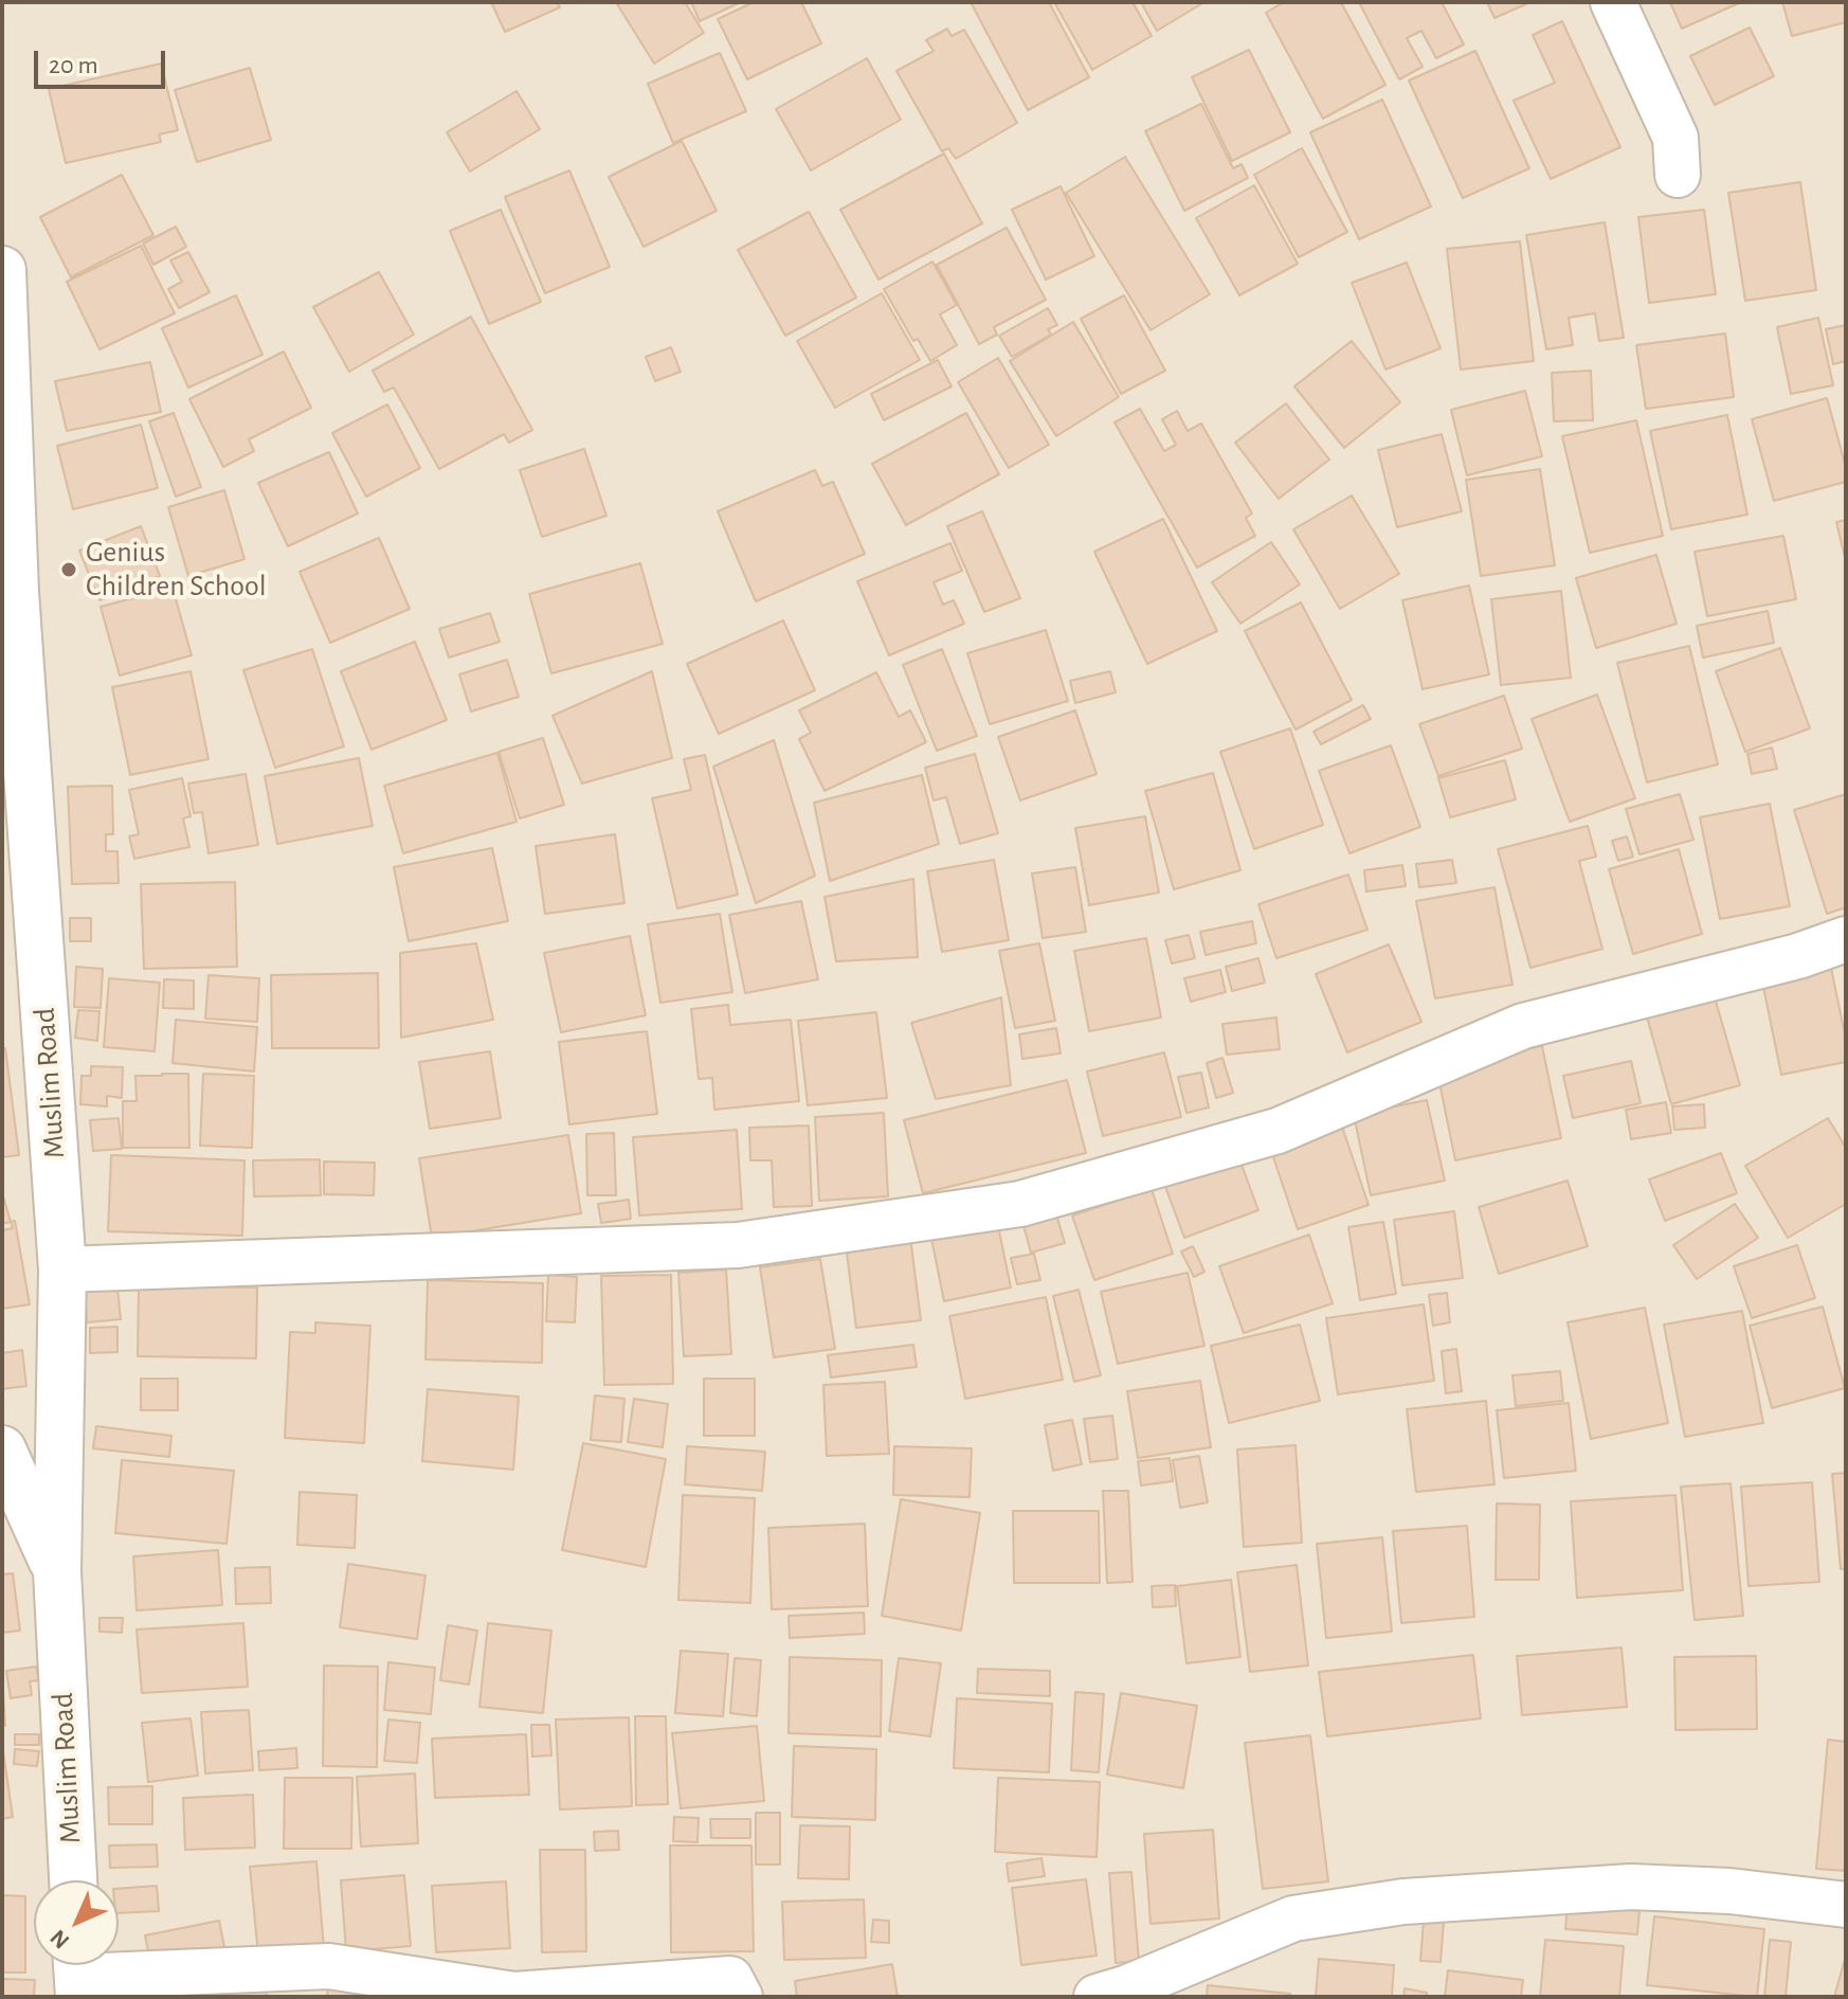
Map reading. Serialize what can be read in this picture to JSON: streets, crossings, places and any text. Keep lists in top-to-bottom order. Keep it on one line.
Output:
{"streets":{"street":["Muslim Road"]},"places":["Genius Children School"],"scale_bar":"20 m","north":"bottom left"}
